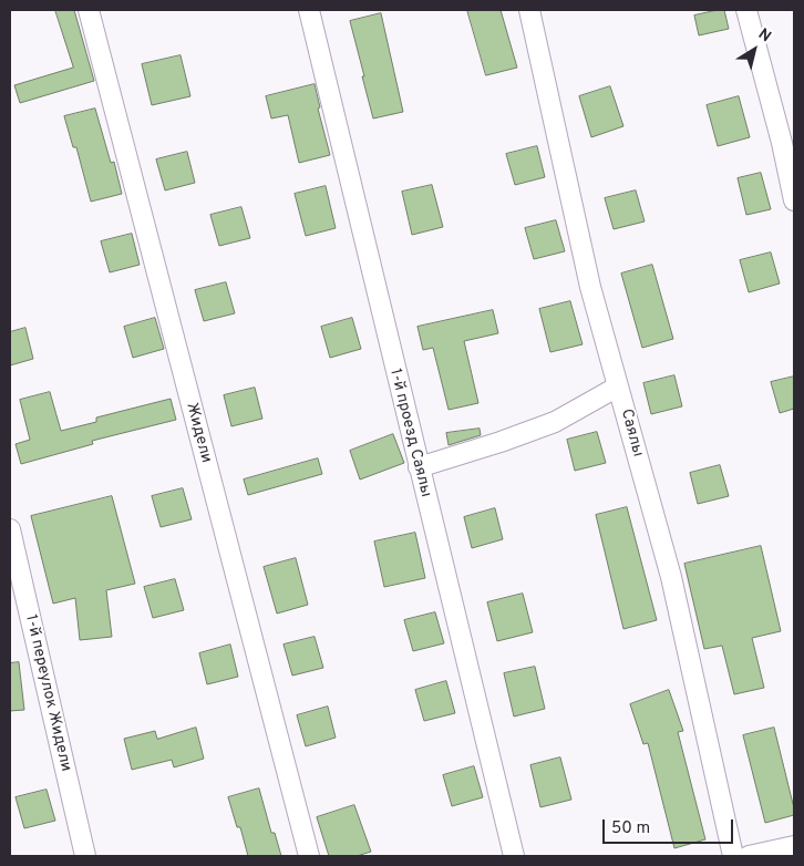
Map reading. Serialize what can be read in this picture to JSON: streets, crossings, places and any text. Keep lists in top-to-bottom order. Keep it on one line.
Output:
{"streets":{"street":["Жидели","1-й проезд Саялы","Саялы","1-й переулок Жидели"]},"scale_bar":"50 m","north":"top right"}
